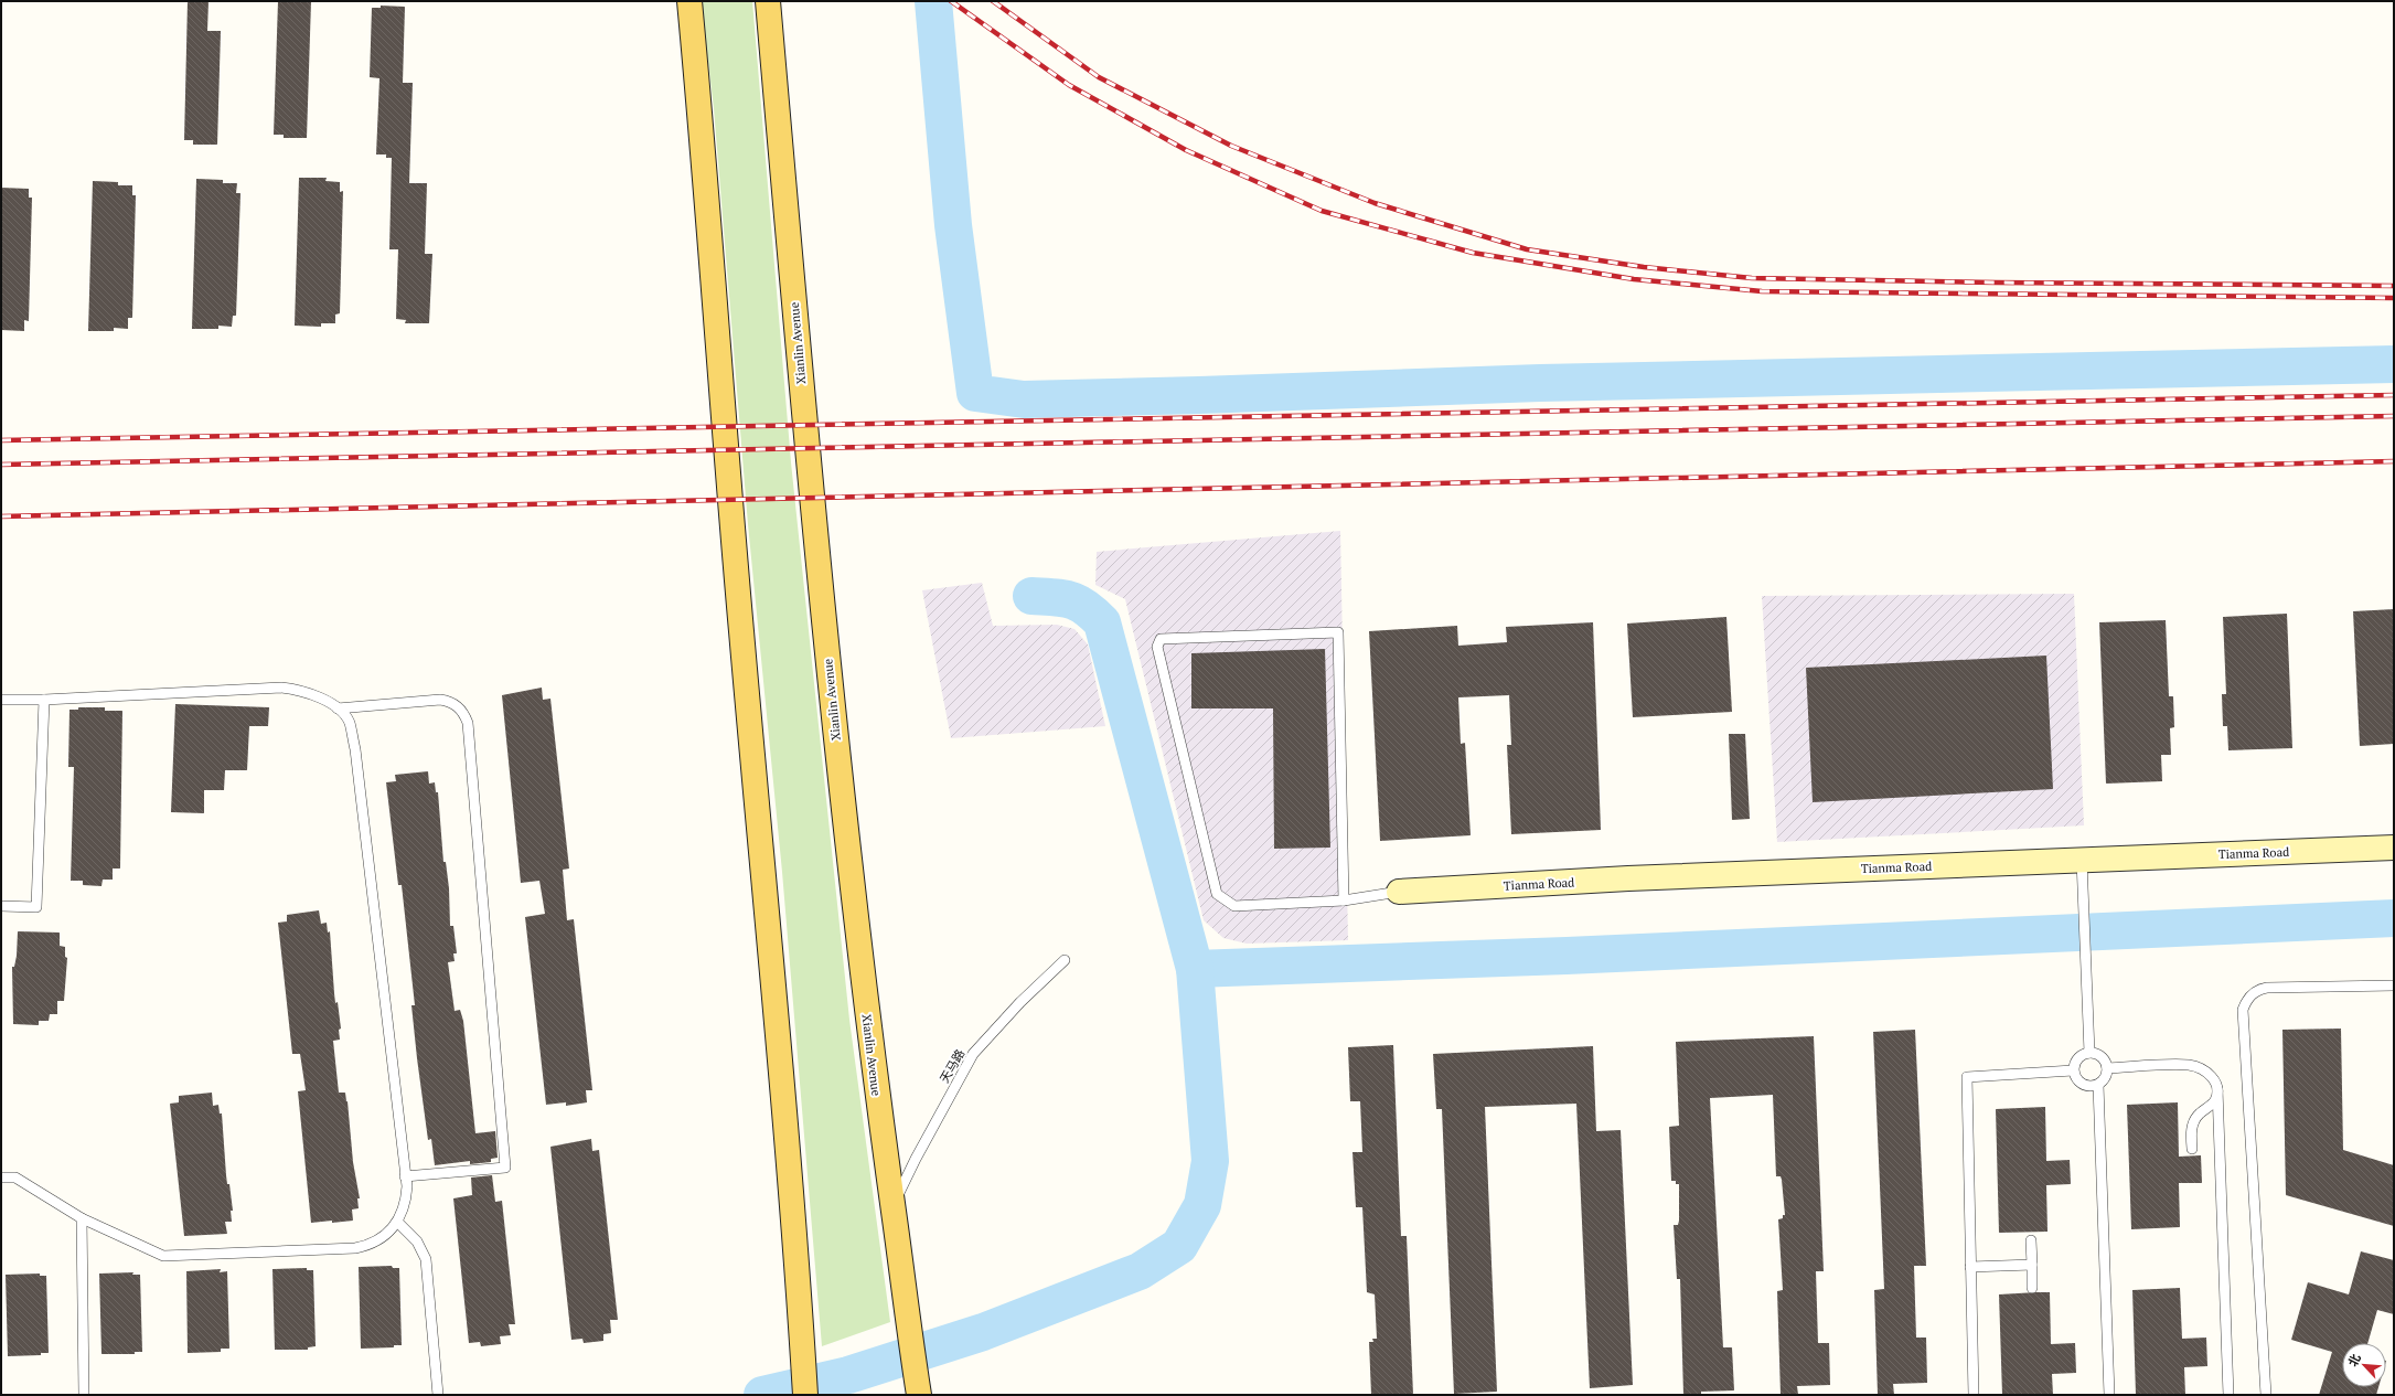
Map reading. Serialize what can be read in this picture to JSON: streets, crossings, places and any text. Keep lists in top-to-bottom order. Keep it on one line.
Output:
{"streets":{"main road":["Xianlin Avenue"],"street":["Tianma Road"],"lane":["天马路"]},"crossings":[["Xianlin Avenue","天马路"]],"north":"top left"}
